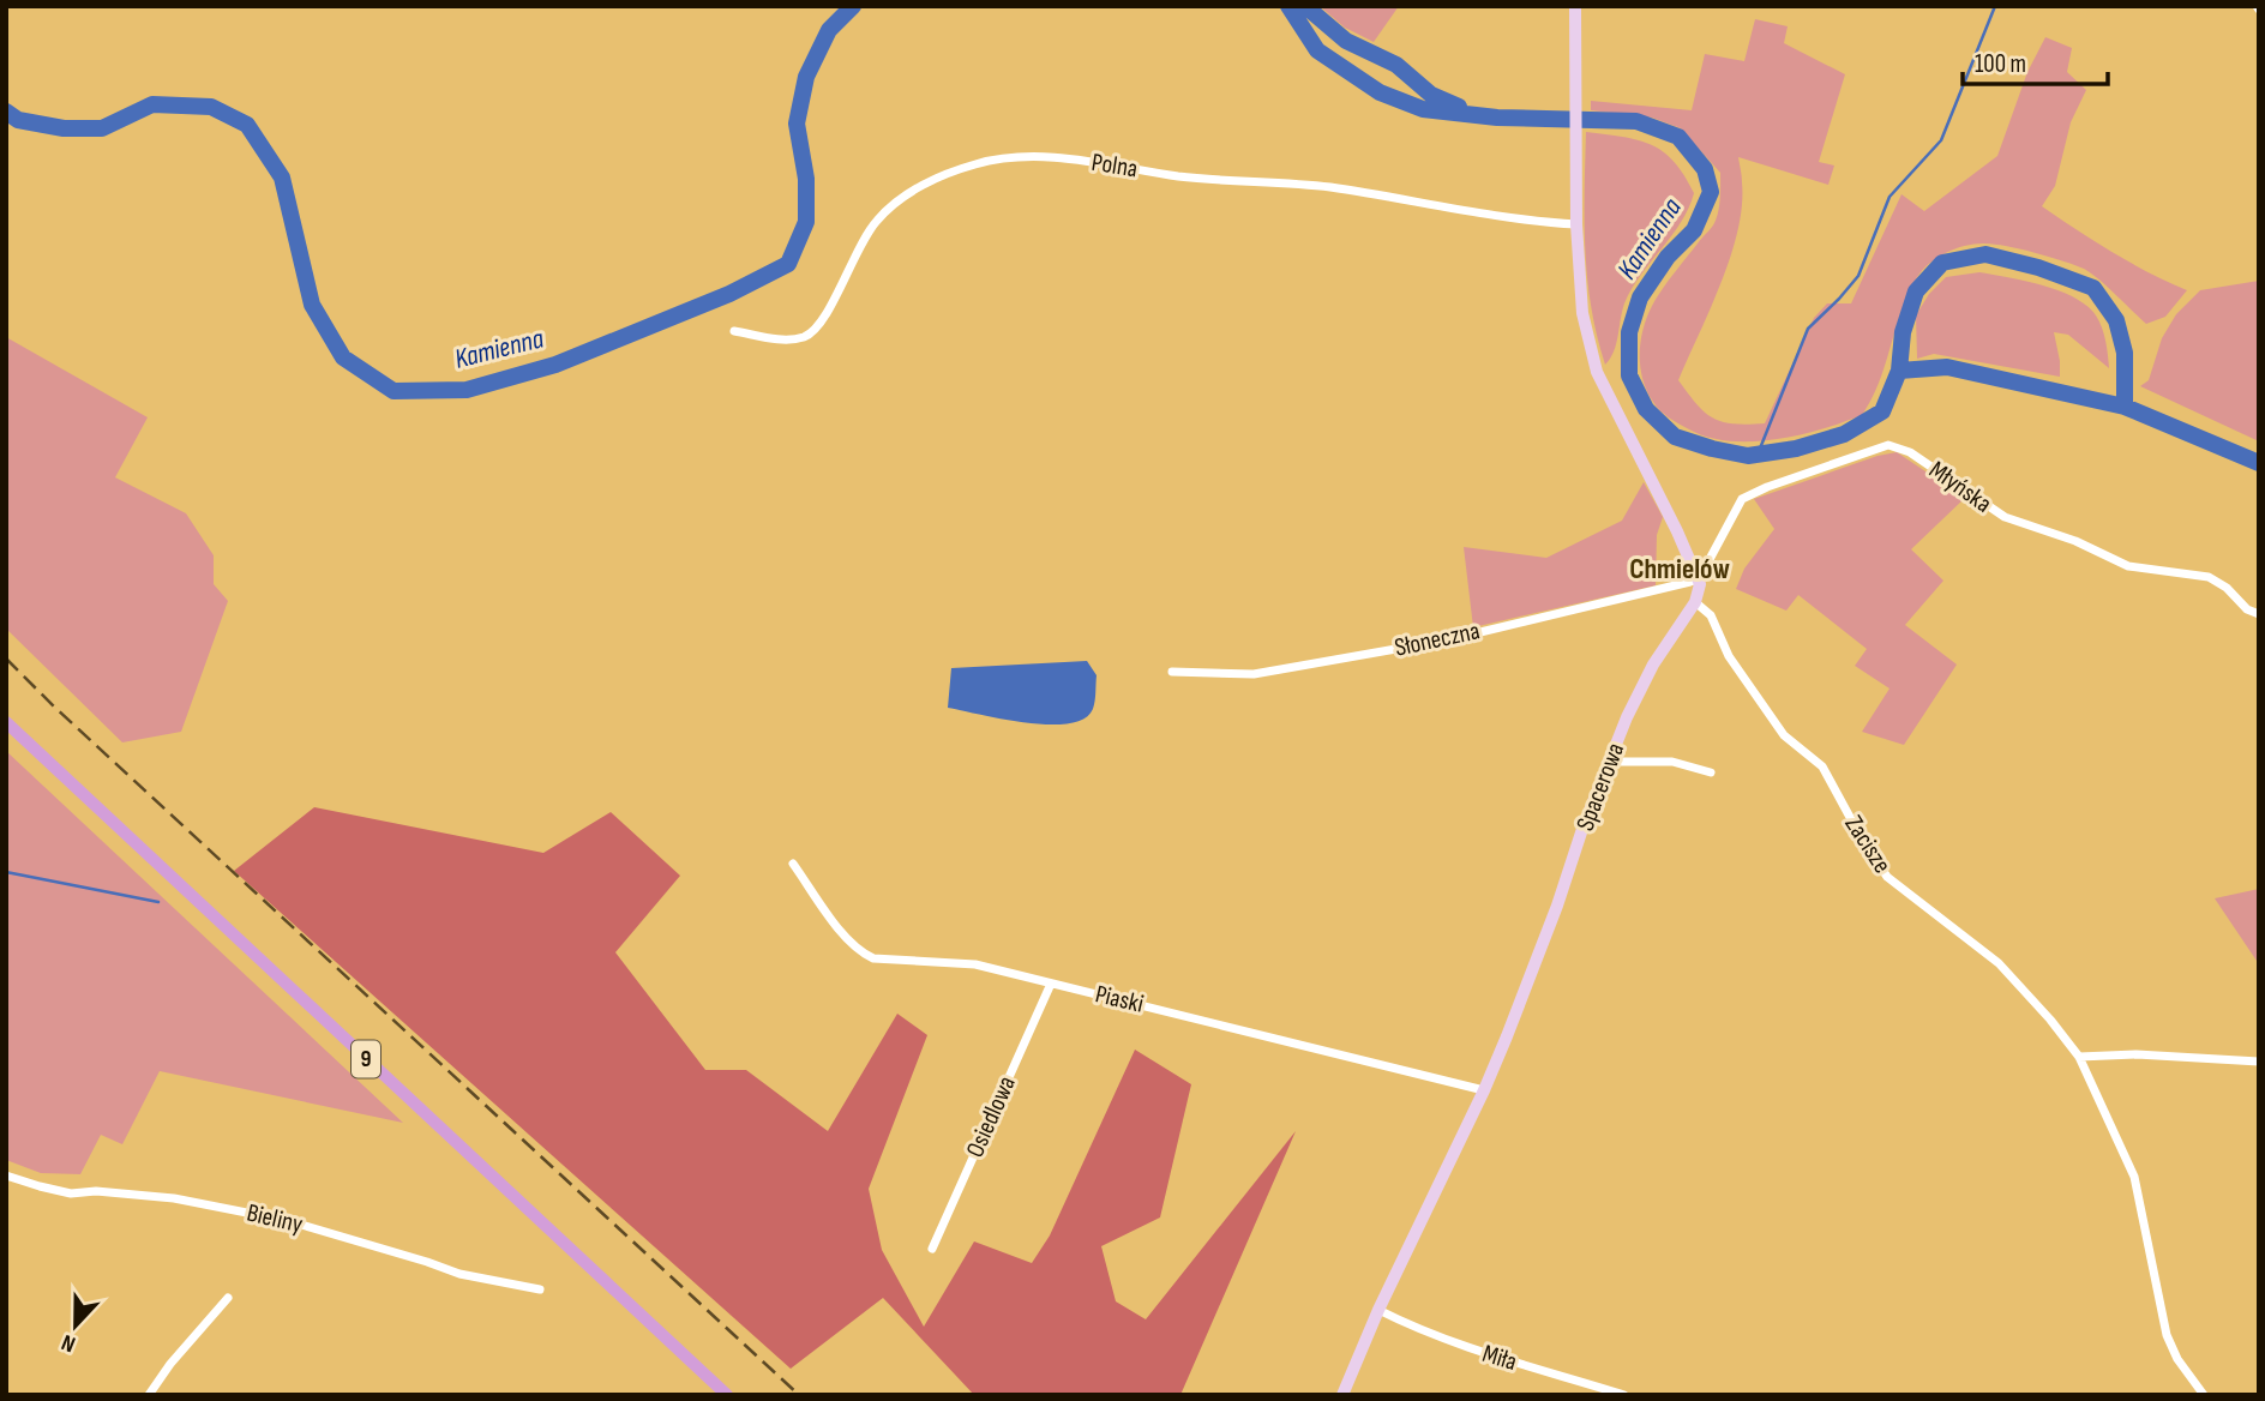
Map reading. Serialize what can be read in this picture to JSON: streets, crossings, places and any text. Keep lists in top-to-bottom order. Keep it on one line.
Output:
{"streets":{"main road":["9"],"street":["Polna","Młyńska","Słoneczna","Spacerowa","Zacisze","Piaski","Osiedlowa","Bieliny","Miła"]},"crossings":[["Młyńska","Słoneczna"],["Młyńska","Spacerowa"],["Słoneczna","Spacerowa"],["Spacerowa","Zacisze"],["Spacerowa","Piaski"],["Spacerowa","Miła"],["Piaski","Osiedlowa"]],"districts":["Chmielów"],"water":["Kamienna"],"scale_bar":"100 m","north":"bottom"}
